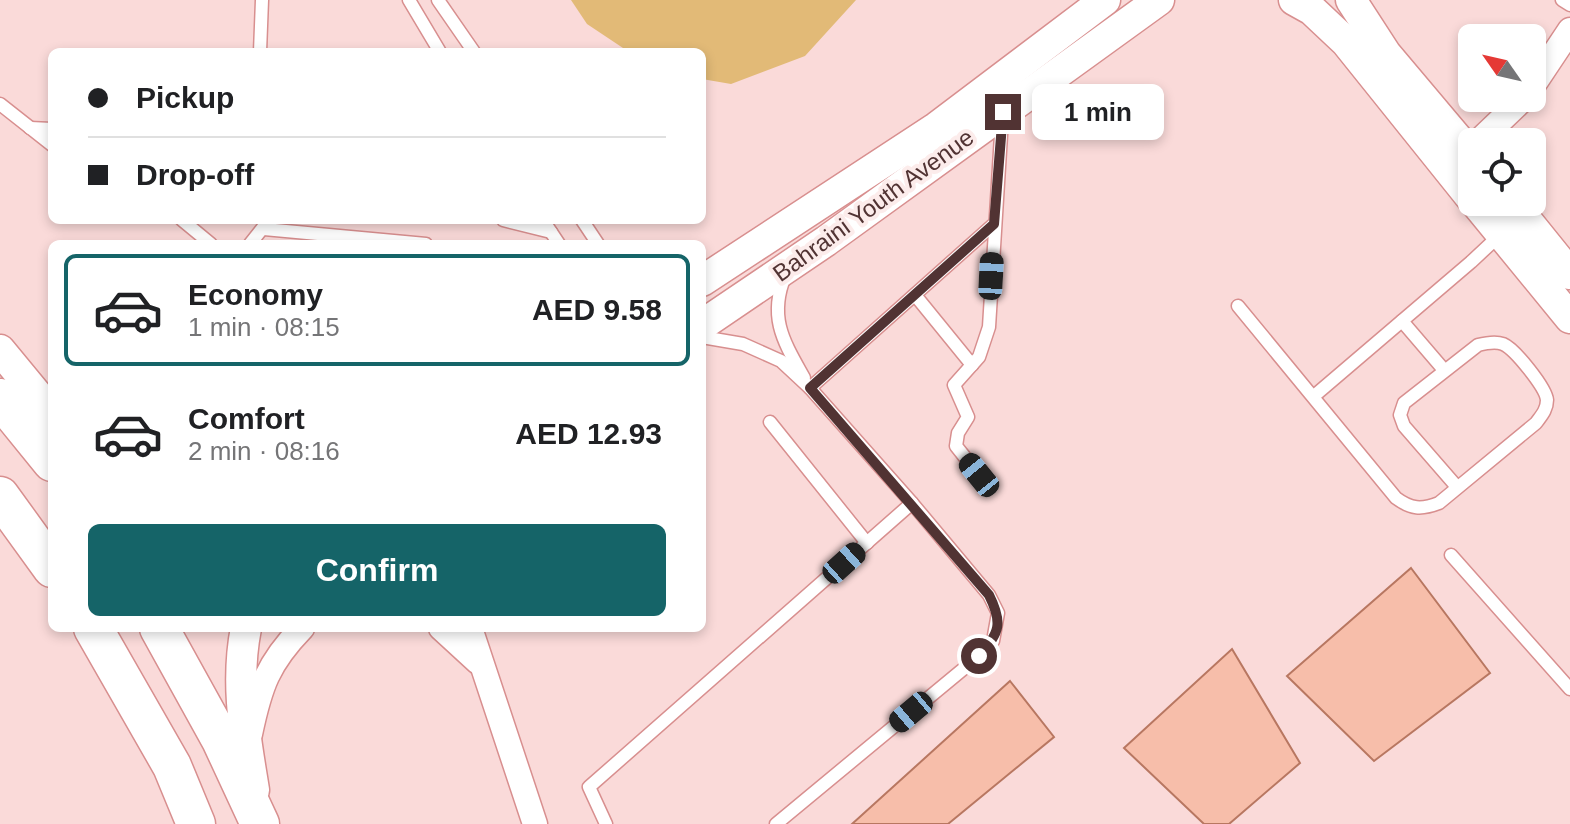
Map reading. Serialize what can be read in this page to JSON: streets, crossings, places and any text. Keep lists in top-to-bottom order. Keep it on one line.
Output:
{"streets":{"street":["Bahraini Youth Avenue"]},"north":"top left","page":{"banner":["Pickup","Drop-off"],"bubble":"1 min","list":[{"name":"Economy","note":"1 min · 08:15","value":"AED 9.58"},{"name":"Comfort","note":"2 min · 08:16","value":"AED 12.93"}],"buttons":"Confirm"}}
